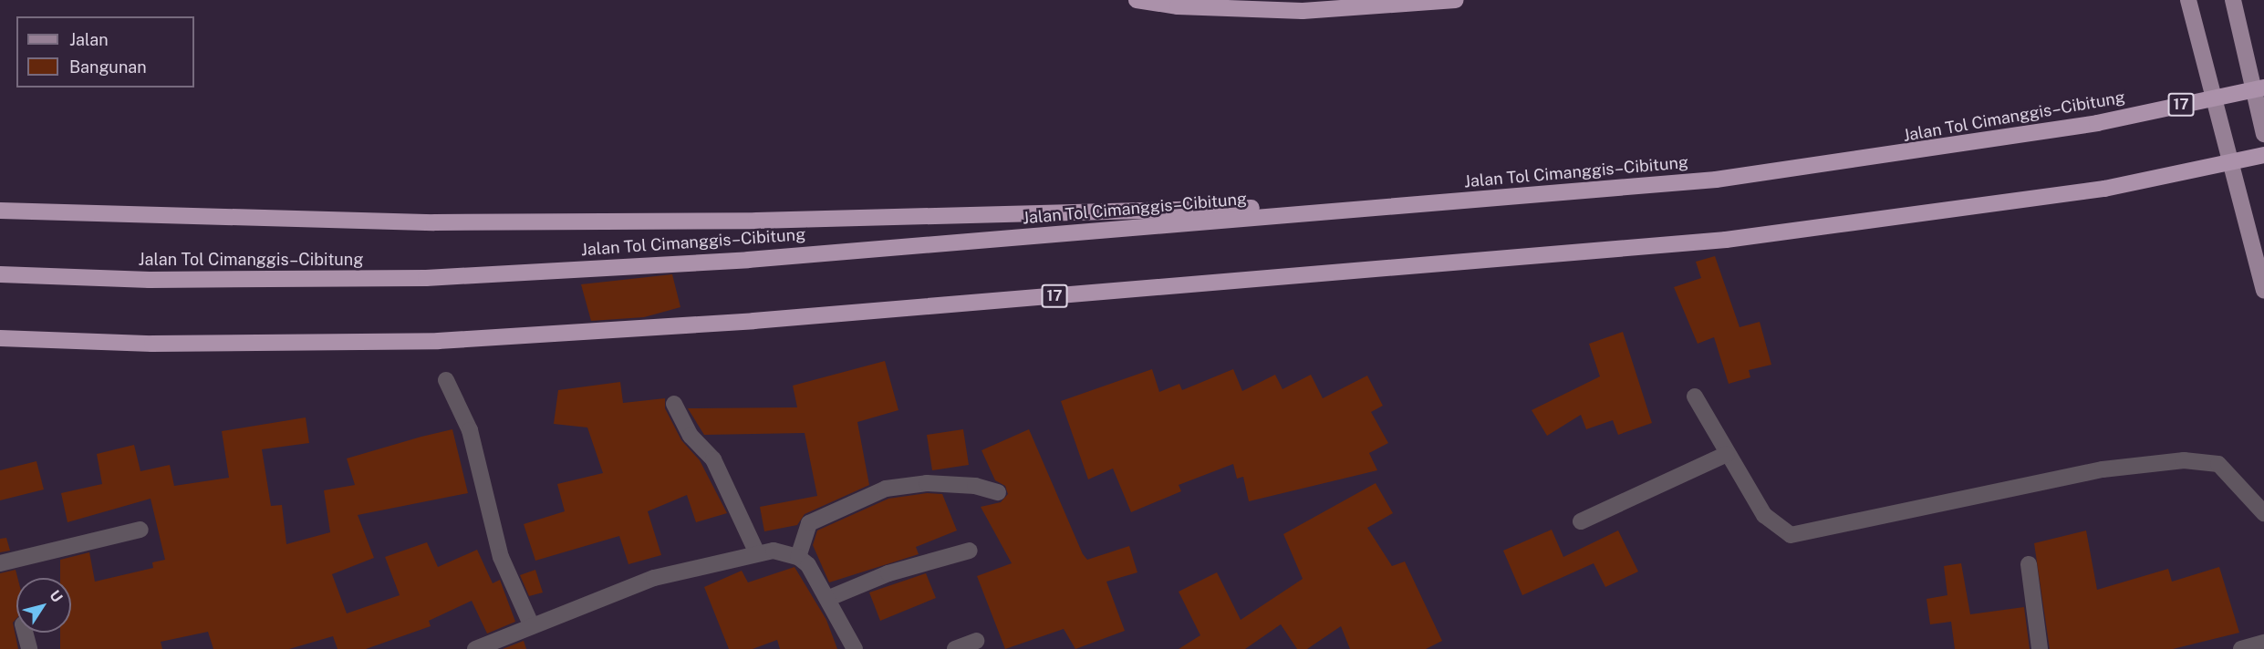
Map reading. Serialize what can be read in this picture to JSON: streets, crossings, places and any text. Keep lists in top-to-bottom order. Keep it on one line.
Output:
{"streets":{"highway":["17","Jalan Tol Cimanggis–Cibitung"]},"legend":["Jalan","Bangunan"],"north":"top right"}
